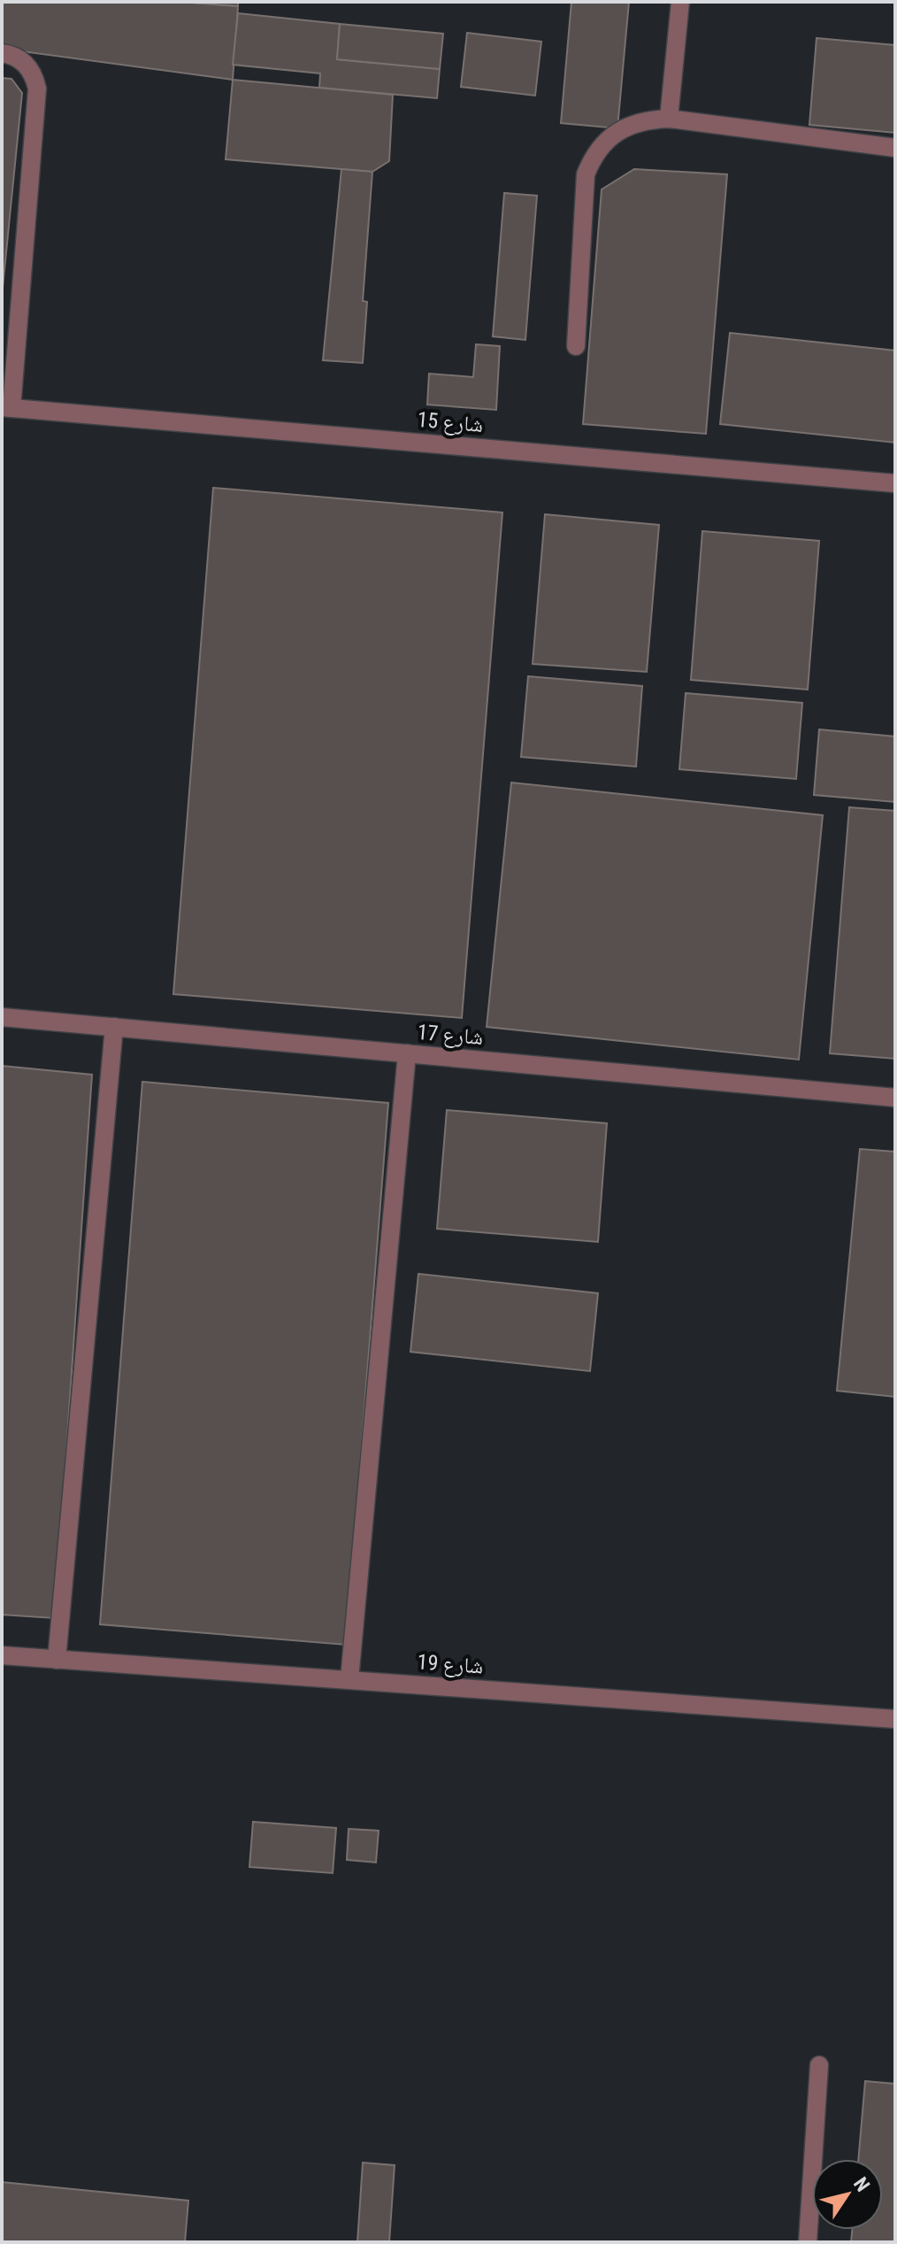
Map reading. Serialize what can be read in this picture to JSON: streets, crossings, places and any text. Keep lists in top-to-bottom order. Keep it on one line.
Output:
{"streets":{"lane":["شارع 15","شارع 17","شارع 19"]},"north":"top right"}
